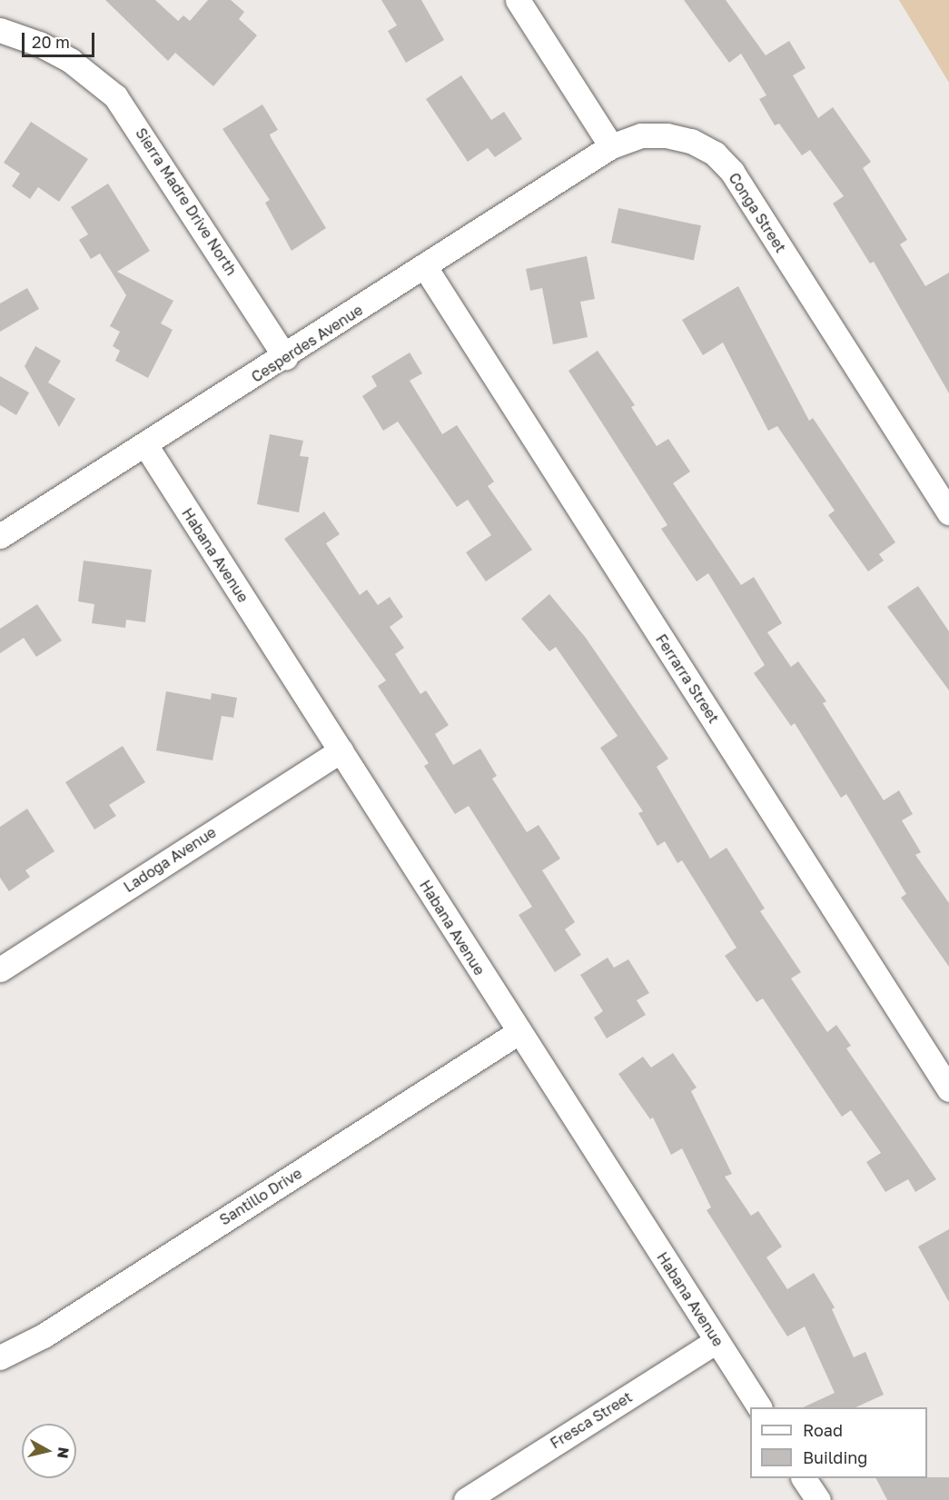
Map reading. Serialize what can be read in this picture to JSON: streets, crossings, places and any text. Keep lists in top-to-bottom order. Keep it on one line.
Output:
{"streets":{"street":["Sierra Madre Drive North","Conga Street","Cesperdes Avenue","Habana Avenue","Ferrarra Street","Ladoga Avenue","Santillo Drive","Fresca Street"]},"crossings":[["Sierra Madre Drive North","Cesperdes Avenue"],["Conga Street","Cesperdes Avenue"],["Cesperdes Avenue","Habana Avenue"],["Cesperdes Avenue","Ferrarra Street"],["Habana Avenue","Ladoga Avenue"],["Habana Avenue","Santillo Drive"],["Habana Avenue","Fresca Street"]],"legend":["Road","Building"],"scale_bar":"20 m","north":"right"}
